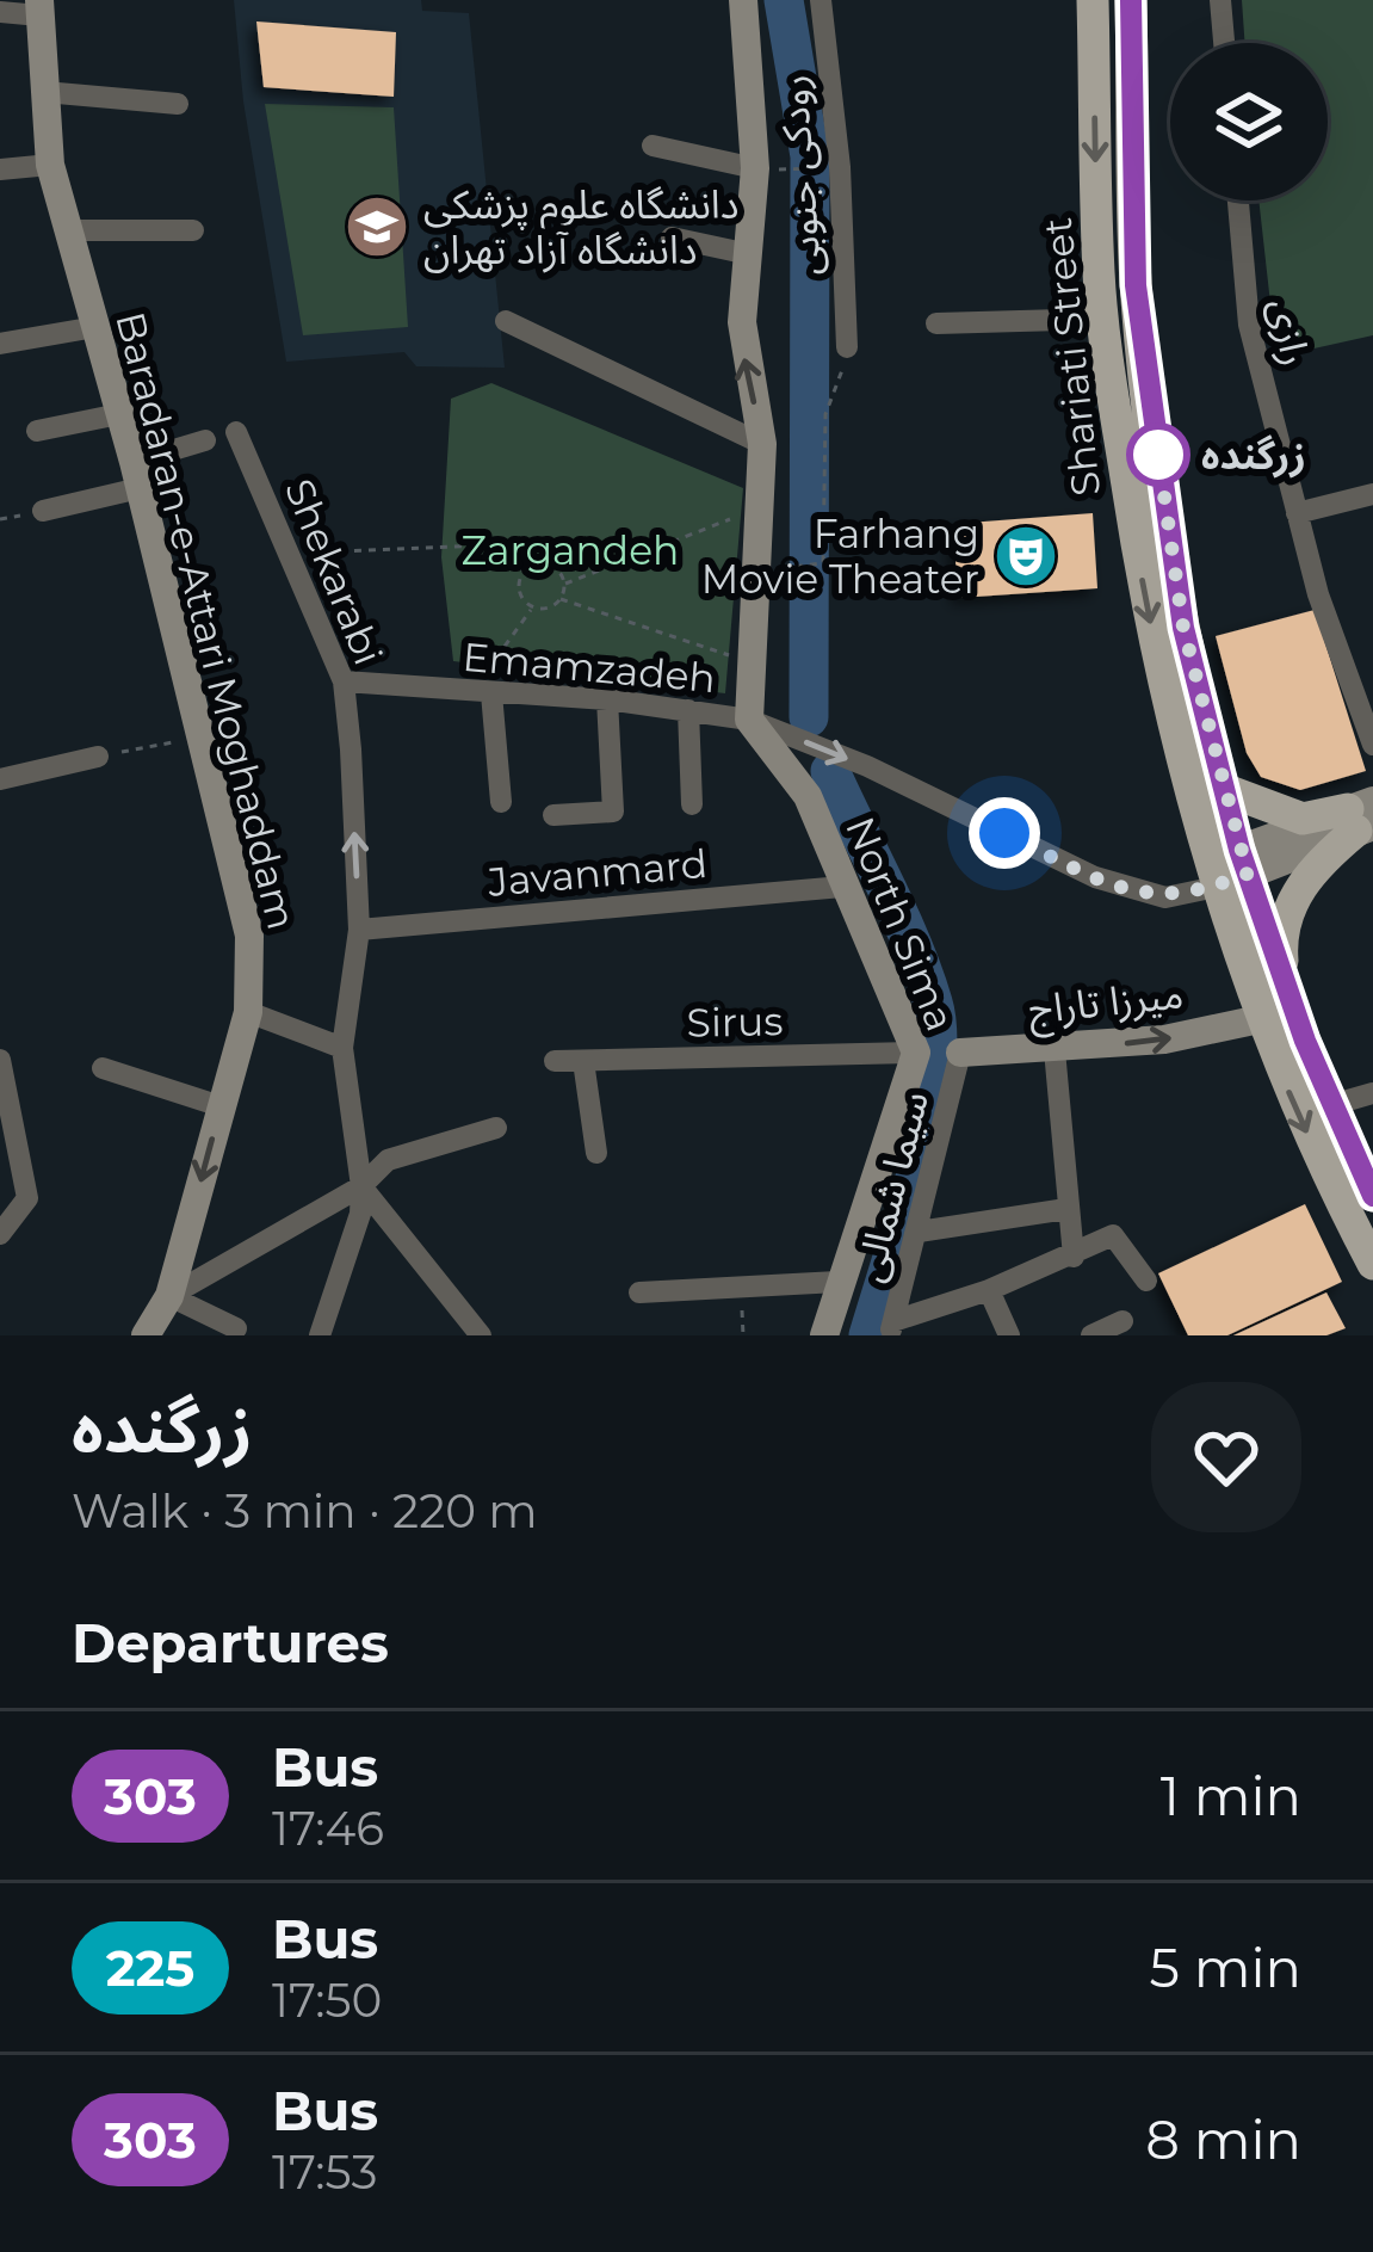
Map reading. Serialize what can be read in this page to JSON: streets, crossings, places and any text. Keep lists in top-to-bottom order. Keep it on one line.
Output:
{"streets":{"main road":["Shariati Street"],"street":["رودکی جنوبی","رازی","Shekarabi","Baradaran-e-Attari Moghaddam","Emamzadeh","Javanmard","North Sima","میرزا تاراج","Sirus","سیما شمالی"]},"crossings":[["Shariati Street","Emamzadeh"],["Shariati Street","میرزا تاراج"],["Shekarabi","Emamzadeh"],["Shekarabi","Javanmard"],["Emamzadeh","North Sima"],["Javanmard","North Sima"],["North Sima","Sirus"],["میرزا تاراج","سیما شمالی"]],"one_way":["Emamzadeh","میرزا تاراج"],"parks":["Zargandeh"],"places":{"school or university":["دانشگاه علوم پزشکی دانشگاه آزاد تهران"],"other":["زرگنده"],"theatre":["Farhang Movie Theater"]},"lines":["bus line 303"],"page":{"heading":[["زرگنده","Walk · 3 min · 220 m"],"Departures"],"list":[{"mark":"303","name":"Bus","note":"17:46","value":"1 min"},{"mark":"225","name":"Bus","note":"17:50","value":"5 min"},{"mark":"303","name":"Bus","note":"17:53","value":"8 min"}]}}
